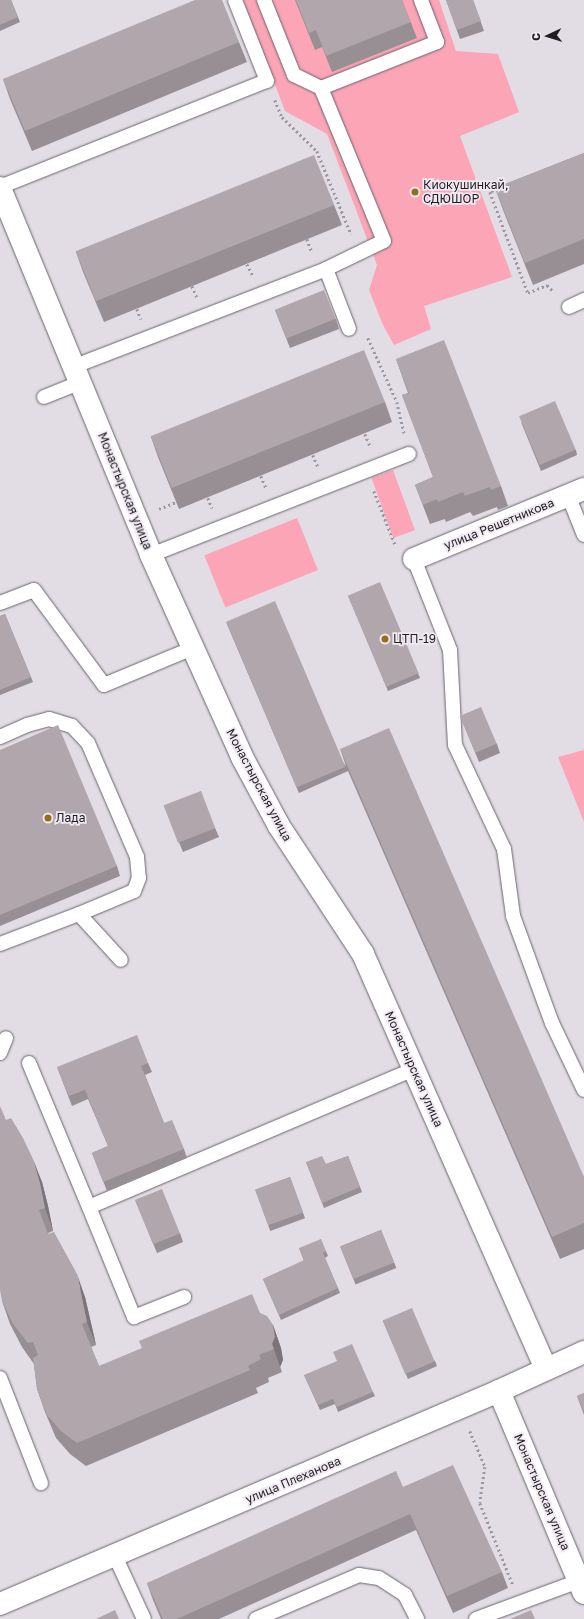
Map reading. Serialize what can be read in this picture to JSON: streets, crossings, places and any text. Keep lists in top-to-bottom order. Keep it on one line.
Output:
{"streets":{"street":["Монастырская улица","улица Решетникова","улица Плеханова"]},"crossings":[["Монастырская улица","улица Плеханова"]],"places":["Киокушинкай, СДЮШОР","ЦТП-19","Лада"],"north":"left"}
